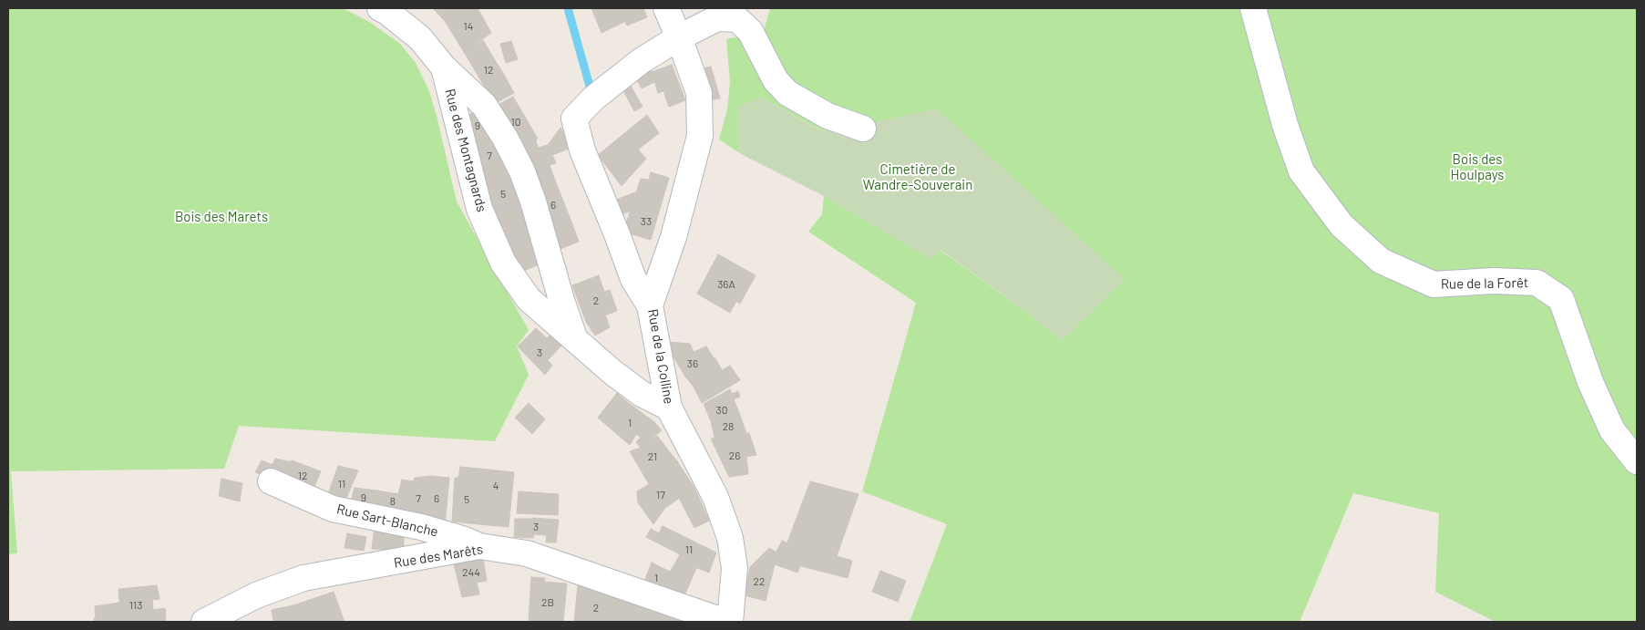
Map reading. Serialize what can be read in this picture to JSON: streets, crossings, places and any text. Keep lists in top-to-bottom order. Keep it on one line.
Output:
{"streets":{"street":["Rue des Montagnards","Rue de la Forêt","Rue de la Colline","Rue Sart-Blanche","Rue des Marêts"]},"crossings":[["Rue des Montagnards","Rue de la Colline"],["Rue Sart-Blanche","Rue des Marêts"]],"parks":["Bois des Houlpays","Cimetière de Wandre-Souverain","Bois des Marets"],"house_numbers":["14","12","10","9","7","5","6","33","36A","2","3","36","30","1","28","26","21","12","11","4","17","9","7","6","5","8","3","11","244","1","22","2B","113","2"]}
